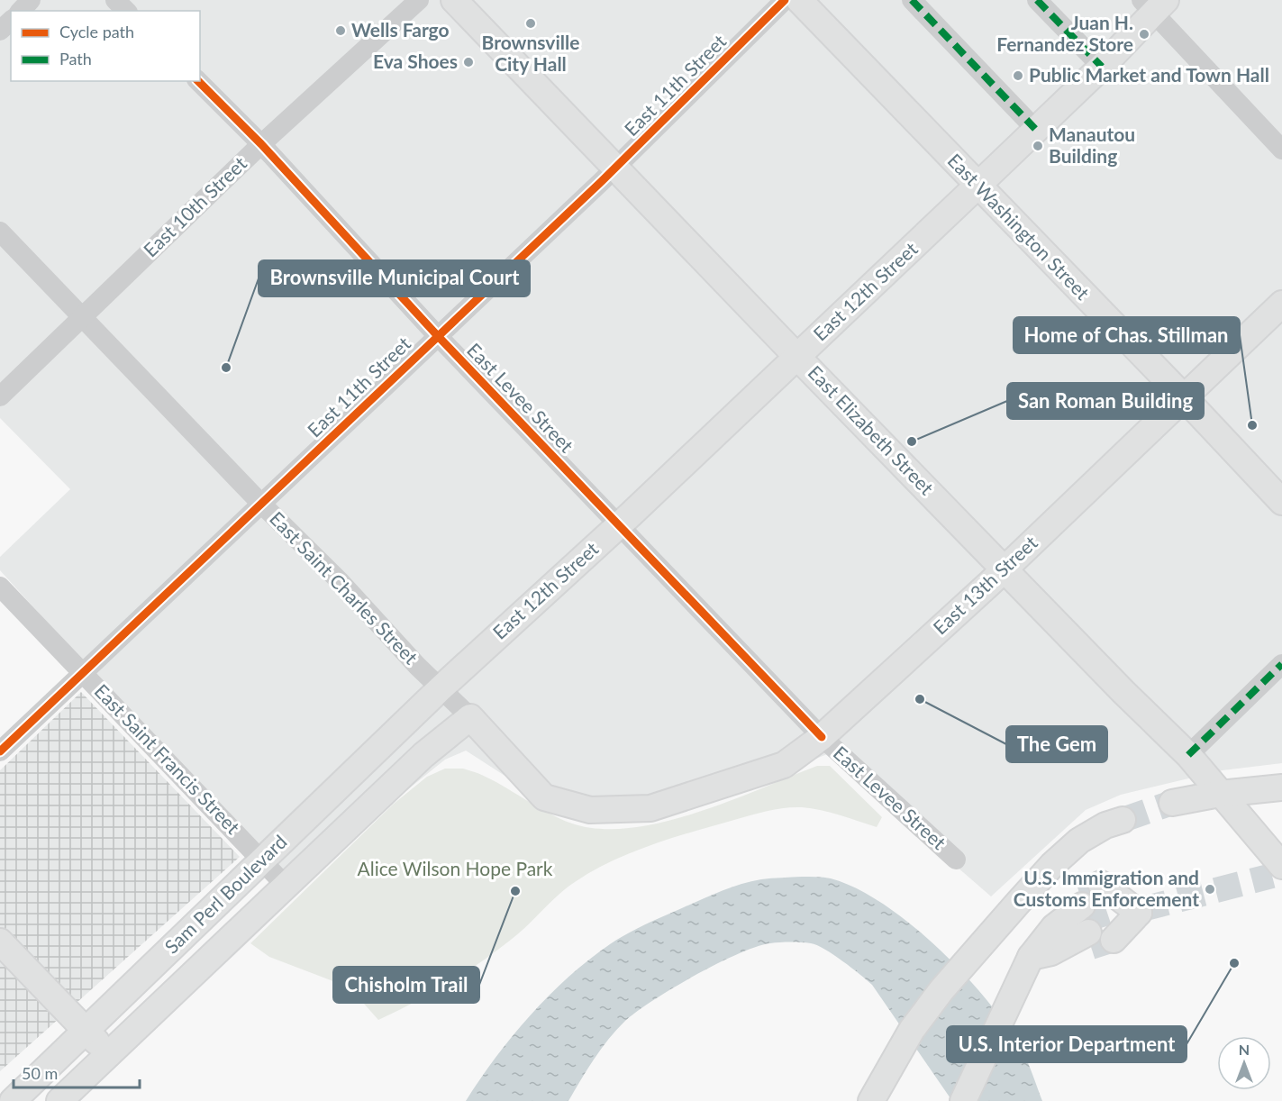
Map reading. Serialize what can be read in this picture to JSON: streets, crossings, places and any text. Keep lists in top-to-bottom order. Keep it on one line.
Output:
{"streets":{"main road":["East Washington Street","East 12th Street","East Elizabeth Street","East 13th Street","East Saint Charles Street","Sam Perl Boulevard"],"street":["East 11th Street","East 10th Street","East Levee Street","East Saint Francis Street"]},"crossings":[["East 11th Street","East Levee Street"],["East 11th Street","East Elizabeth Street"],["East 11th Street","East Saint Charles Street"],["East 11th Street","East Saint Francis Street"],["East 10th Street","East Levee Street"],["East 10th Street","East Saint Charles Street"],["East Washington Street","East 12th Street"],["East Washington Street","East 13th Street"],["East 12th Street","East Levee Street"],["East 12th Street","East Elizabeth Street"],["East 12th Street","East Saint Charles Street"],["East 12th Street","Sam Perl Boulevard"],["East Levee Street","East 13th Street"],["East Elizabeth Street","East 13th Street"],["East 13th Street","East Saint Charles Street"],["East Saint Charles Street","Sam Perl Boulevard"],["East Saint Francis Street","Sam Perl Boulevard"]],"parks":["Alice Wilson Hope Park"],"places":["Brownsville City Hall","Wells Fargo","Juan H. Fernandez Store","Eva Shoes","Public Market and Town Hall","Manautou Building","Brownsville Municipal Court","Home of Chas. Stillman","San Roman Building","The Gem","U.S. Immigration and Customs Enforcement","Chisholm Trail","U.S. Interior Department"],"legend":["Cycle path","Path"],"scale_bar":"50 m","north":"top"}
